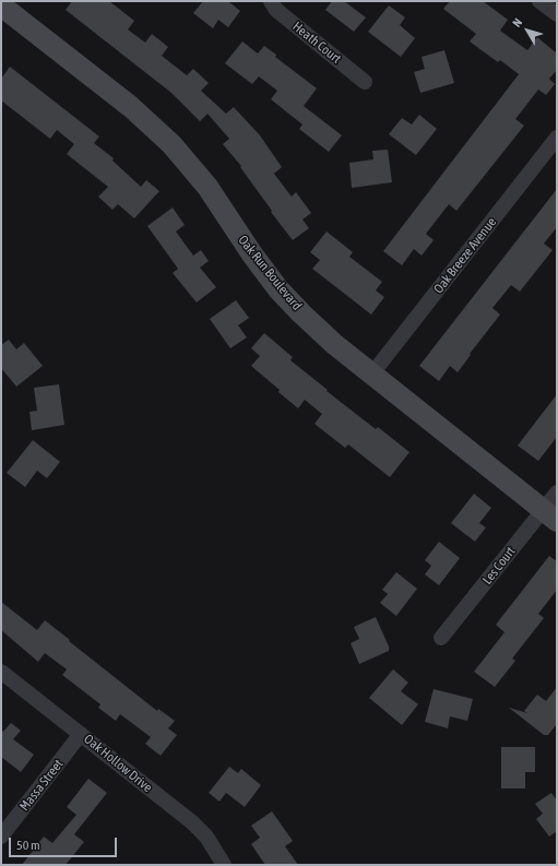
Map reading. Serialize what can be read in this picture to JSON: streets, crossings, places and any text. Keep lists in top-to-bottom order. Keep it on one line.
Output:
{"streets":{"street":["Heath Court","Oak Breeze Avenue","Oak Run Boulevard","Les Court","Oak Hollow Drive","Massa Street"]},"crossings":[["Oak Breeze Avenue","Oak Run Boulevard"],["Oak Run Boulevard","Les Court"],["Oak Hollow Drive","Massa Street"]],"scale_bar":"50 m","north":"top left"}
